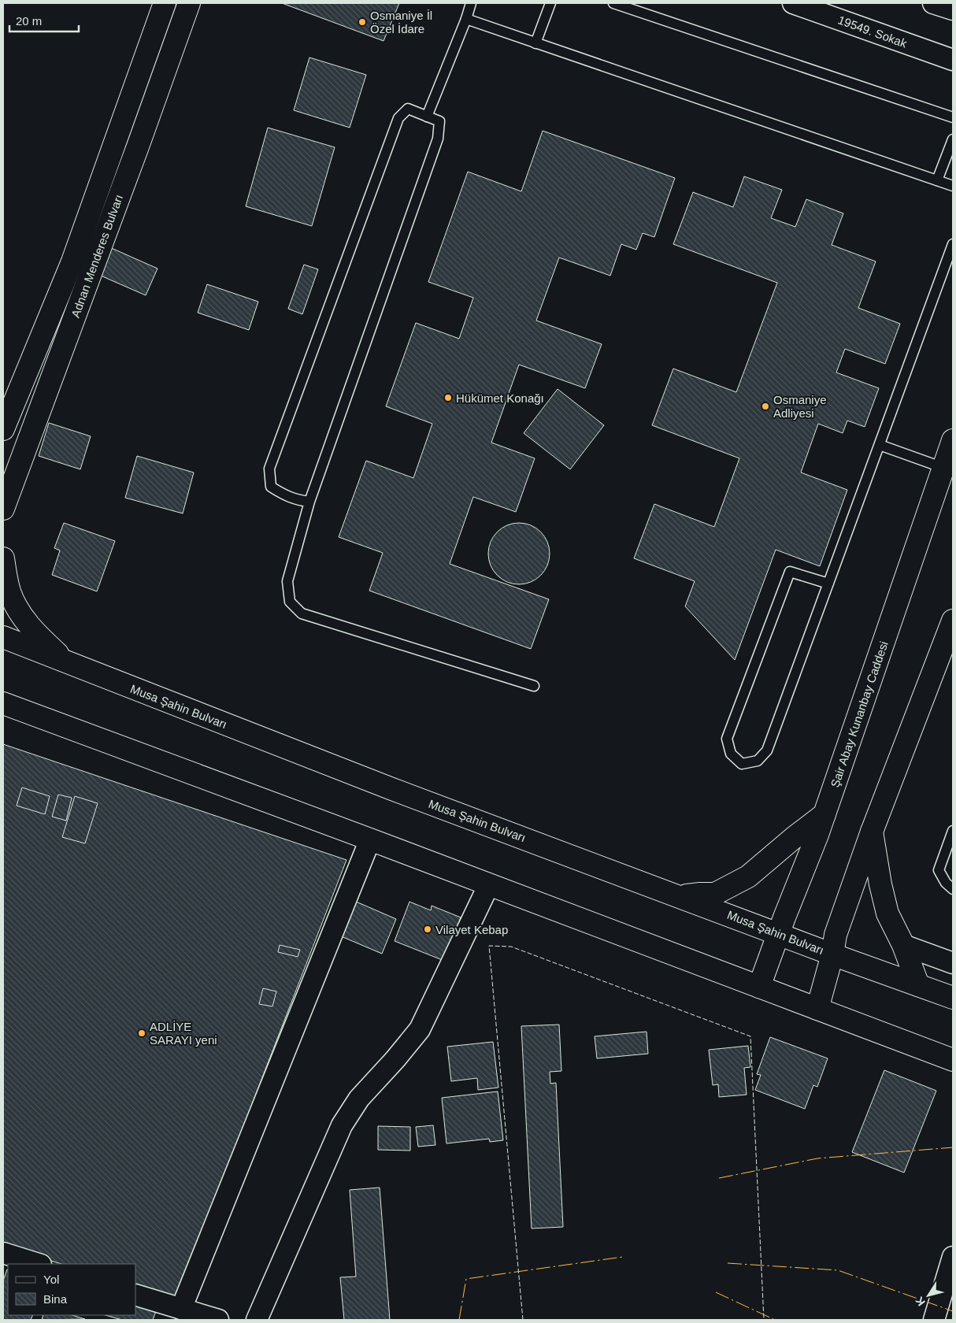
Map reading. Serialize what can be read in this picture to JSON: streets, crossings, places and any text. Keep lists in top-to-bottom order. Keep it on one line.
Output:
{"streets":{"main road":["Adnan Menderes Bulvarı","Musa Şahin Bulvarı","Şair Abay Kunanbay Caddesi"],"street":["19549. Sokak"]},"crossings":[["Musa Şahin Bulvarı","Şair Abay Kunanbay Caddesi"]],"places":["Osmaniye İl Özel İdare","Hükümet Konağı","Osmaniye Adliyesi","Vilayet Kebap","ADLİYE SARAYI yeni"],"legend":["Yol","Bina"],"scale_bar":"20 m","north":"bottom left"}
